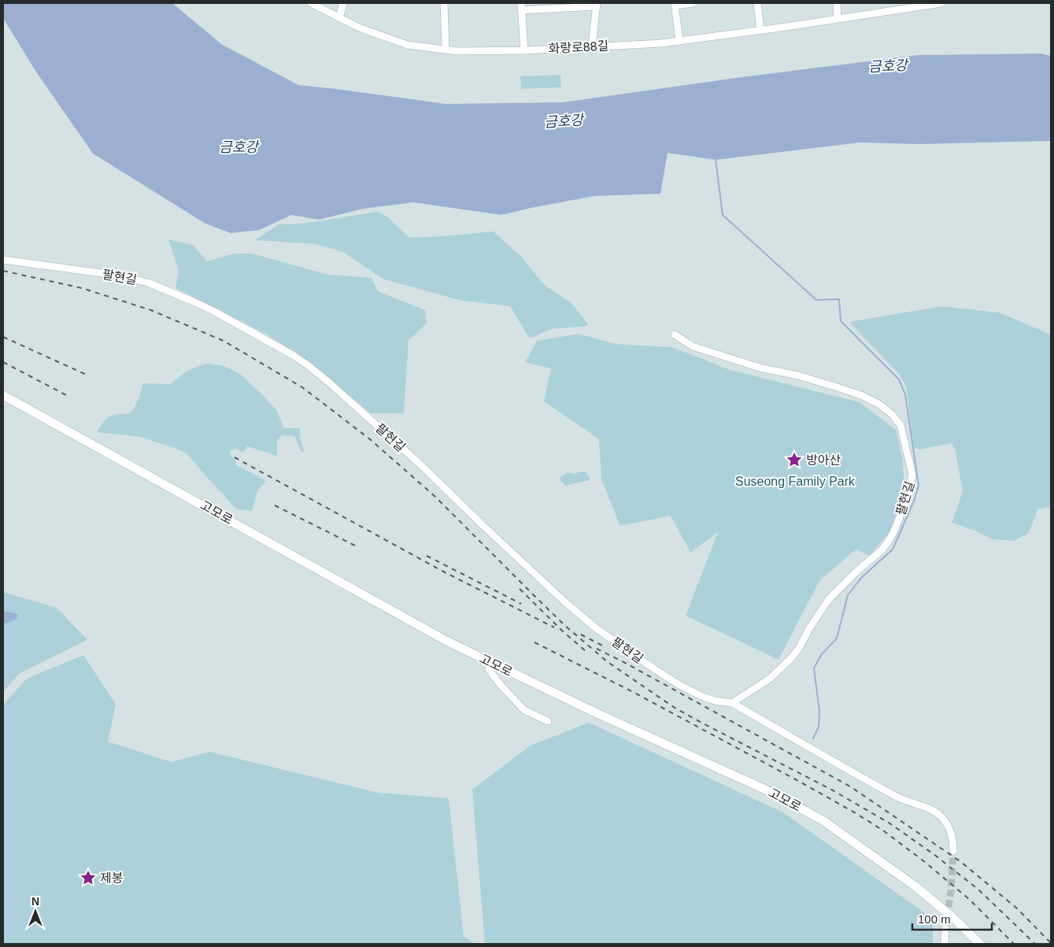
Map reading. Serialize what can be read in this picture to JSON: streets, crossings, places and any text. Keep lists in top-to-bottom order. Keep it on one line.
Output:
{"streets":{"main road":["고모로"],"street":["화랑로88길","팔현길"]},"water":["금호강"],"parks":["Suseong Family Park"],"places":{"place":["방아산","제봉"]},"scale_bar":"100 m","north":"top"}
